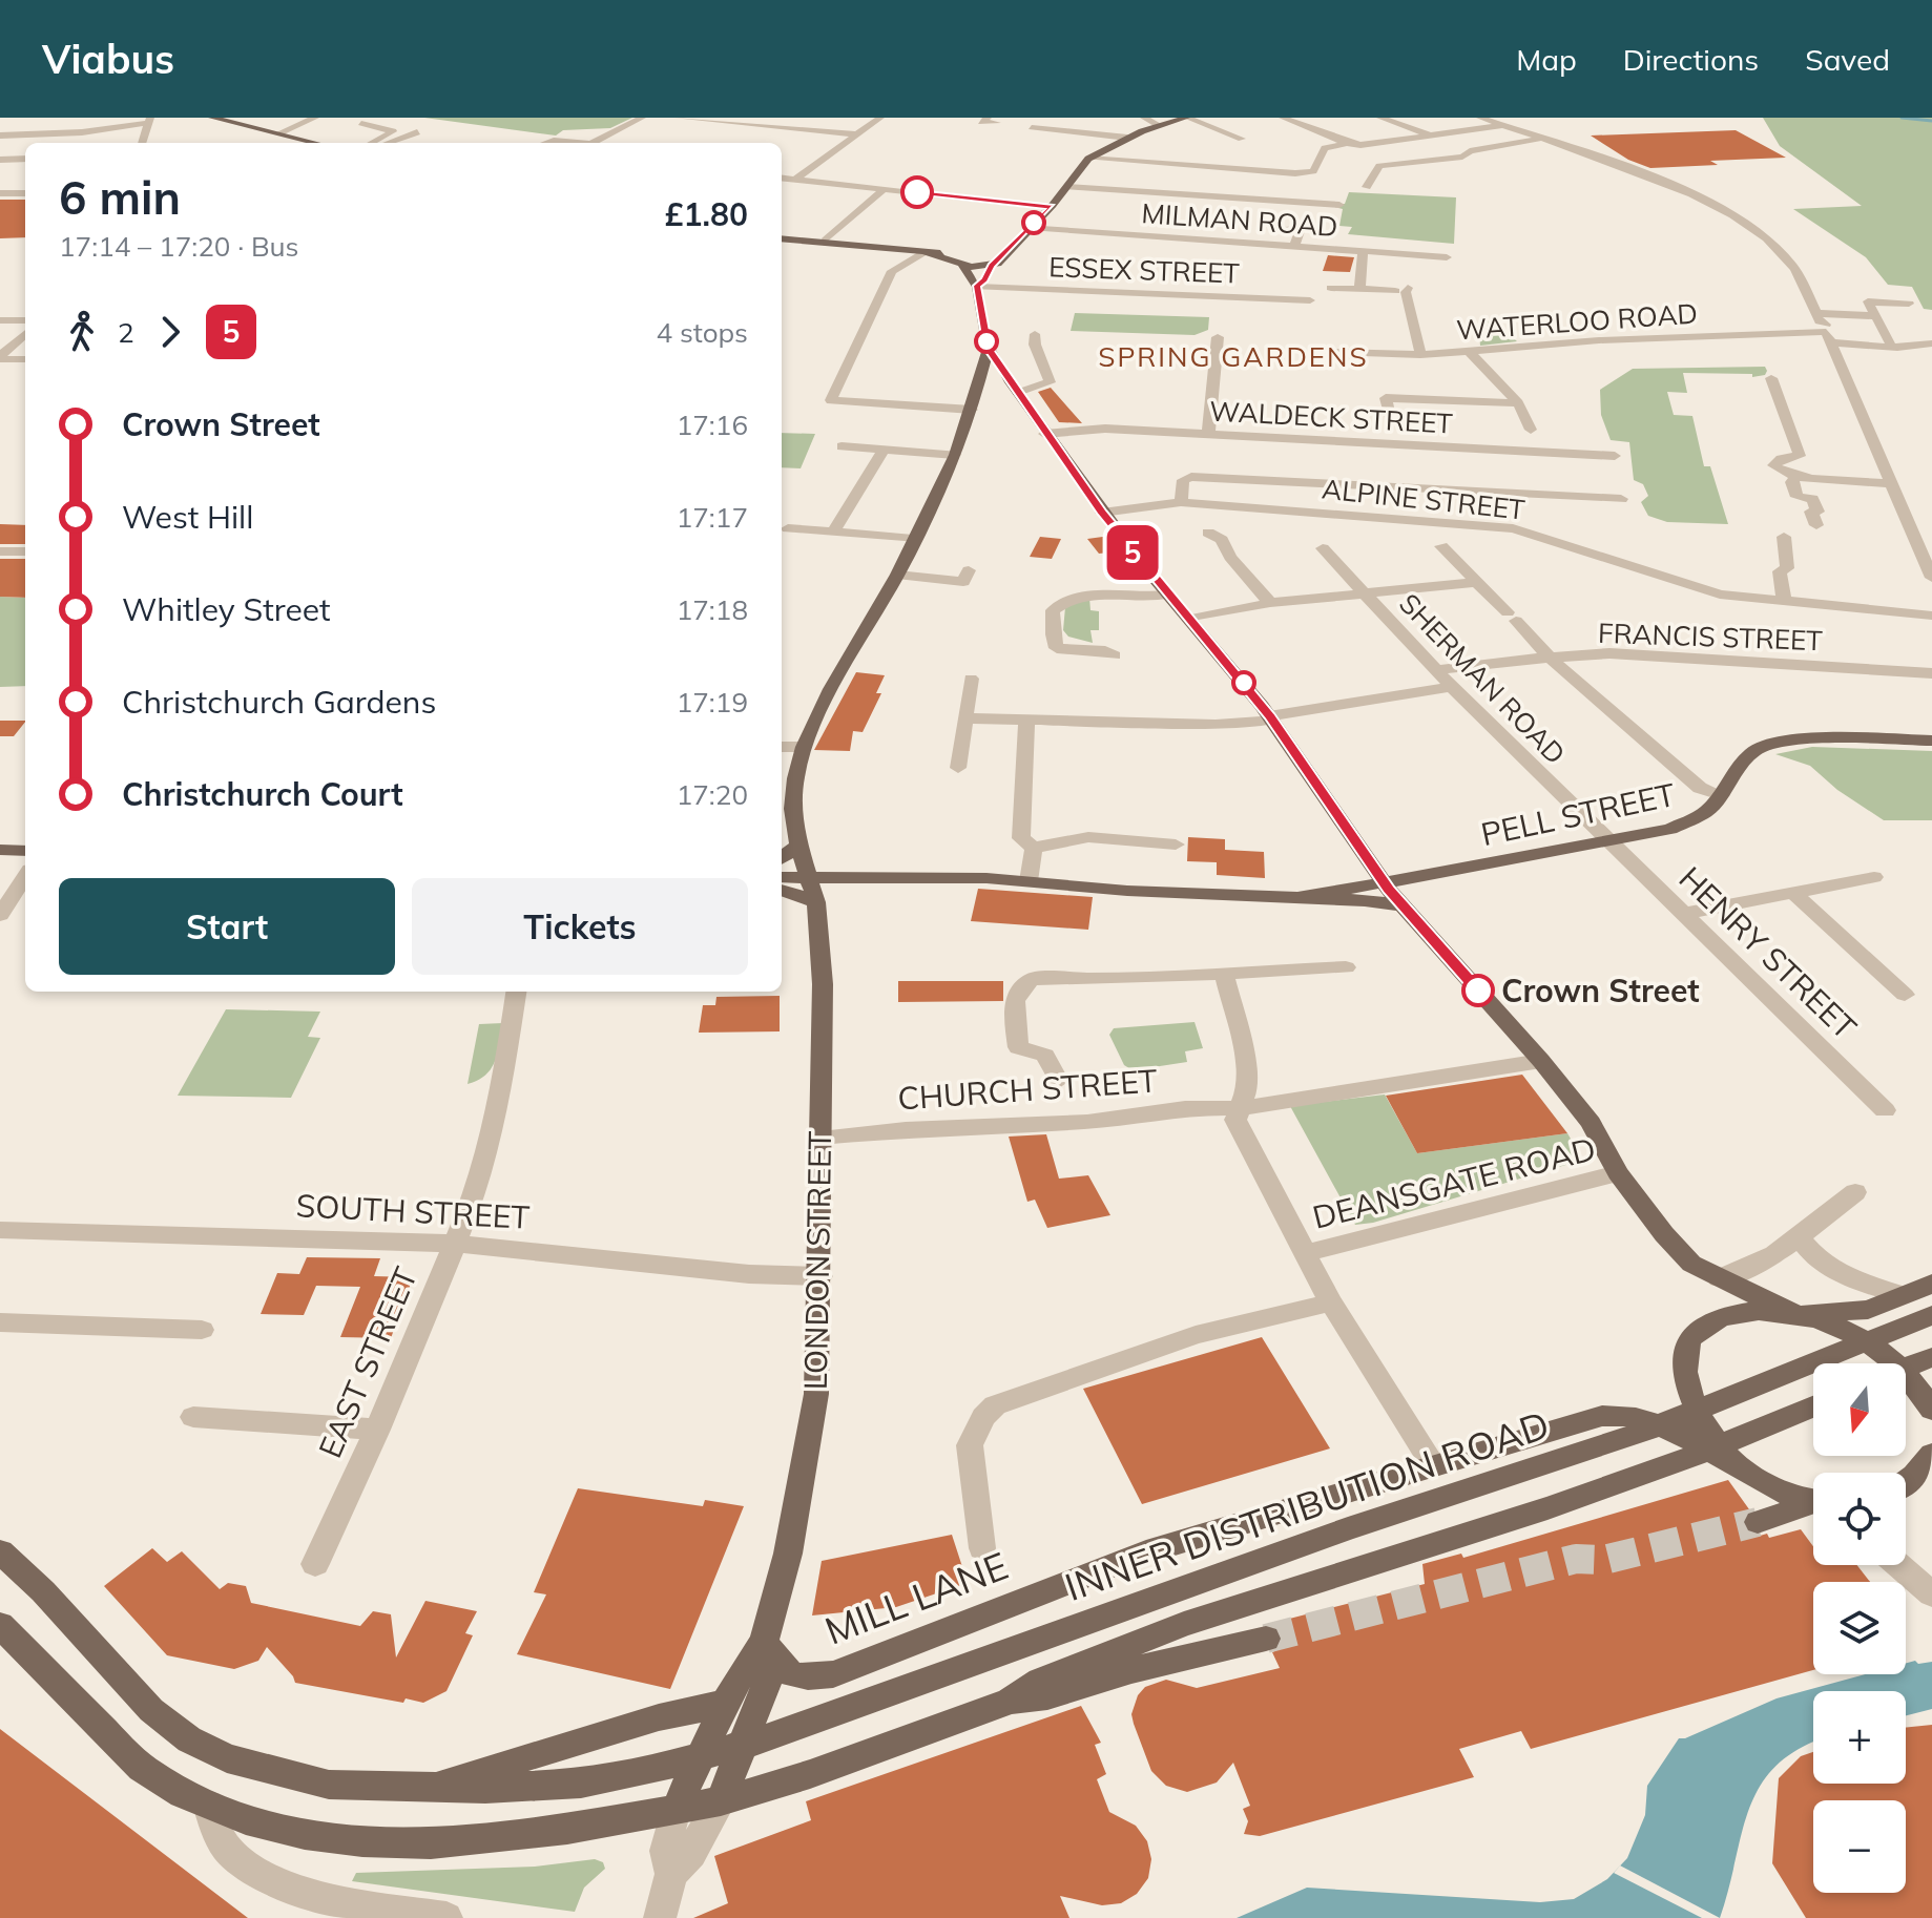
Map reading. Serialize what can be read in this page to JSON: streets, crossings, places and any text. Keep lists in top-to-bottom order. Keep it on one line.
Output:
{"streets":{"main road":["PELL STREET","LONDON STREET","INNER DISTRIBUTION ROAD","MILL LANE"],"street":["MILMAN ROAD","ESSEX STREET","WATERLOO ROAD","WALDECK STREET","ALPINE STREET","FRANCIS STREET","SHERMAN ROAD","HENRY STREET","CHURCH STREET","DEANSGATE ROAD","SOUTH STREET","EAST STREET"]},"crossings":[["FRANCIS STREET","SHERMAN ROAD"],["SHERMAN ROAD","PELL STREET"],["SHERMAN ROAD","HENRY STREET"],["PELL STREET","HENRY STREET"],["CHURCH STREET","LONDON STREET"],["SOUTH STREET","LONDON STREET"],["SOUTH STREET","EAST STREET"],["LONDON STREET","INNER DISTRIBUTION ROAD"],["LONDON STREET","MILL LANE"]],"districts":["SPRING GARDENS"],"places":["Crown Street"],"lines":["bus line 5"],"north":"bottom","page":{"header":"Viabus","nav":["Map","Directions","Saved"],"on_map":"5","heading":["6 min","17:14 – 17:20 · Bus","£1.80"],"legs":["2","5","4 stops"],"list":[{"name":"Crown Street","value":"17:16"},{"name":"West Hill","value":"17:17"},{"name":"Whitley Street","value":"17:18"},{"name":"Christchurch Gardens","value":"17:19"},{"name":"Christchurch Court","value":"17:20"}],"buttons":["Start","Tickets"],"map_buttons":["+","−"]}}
